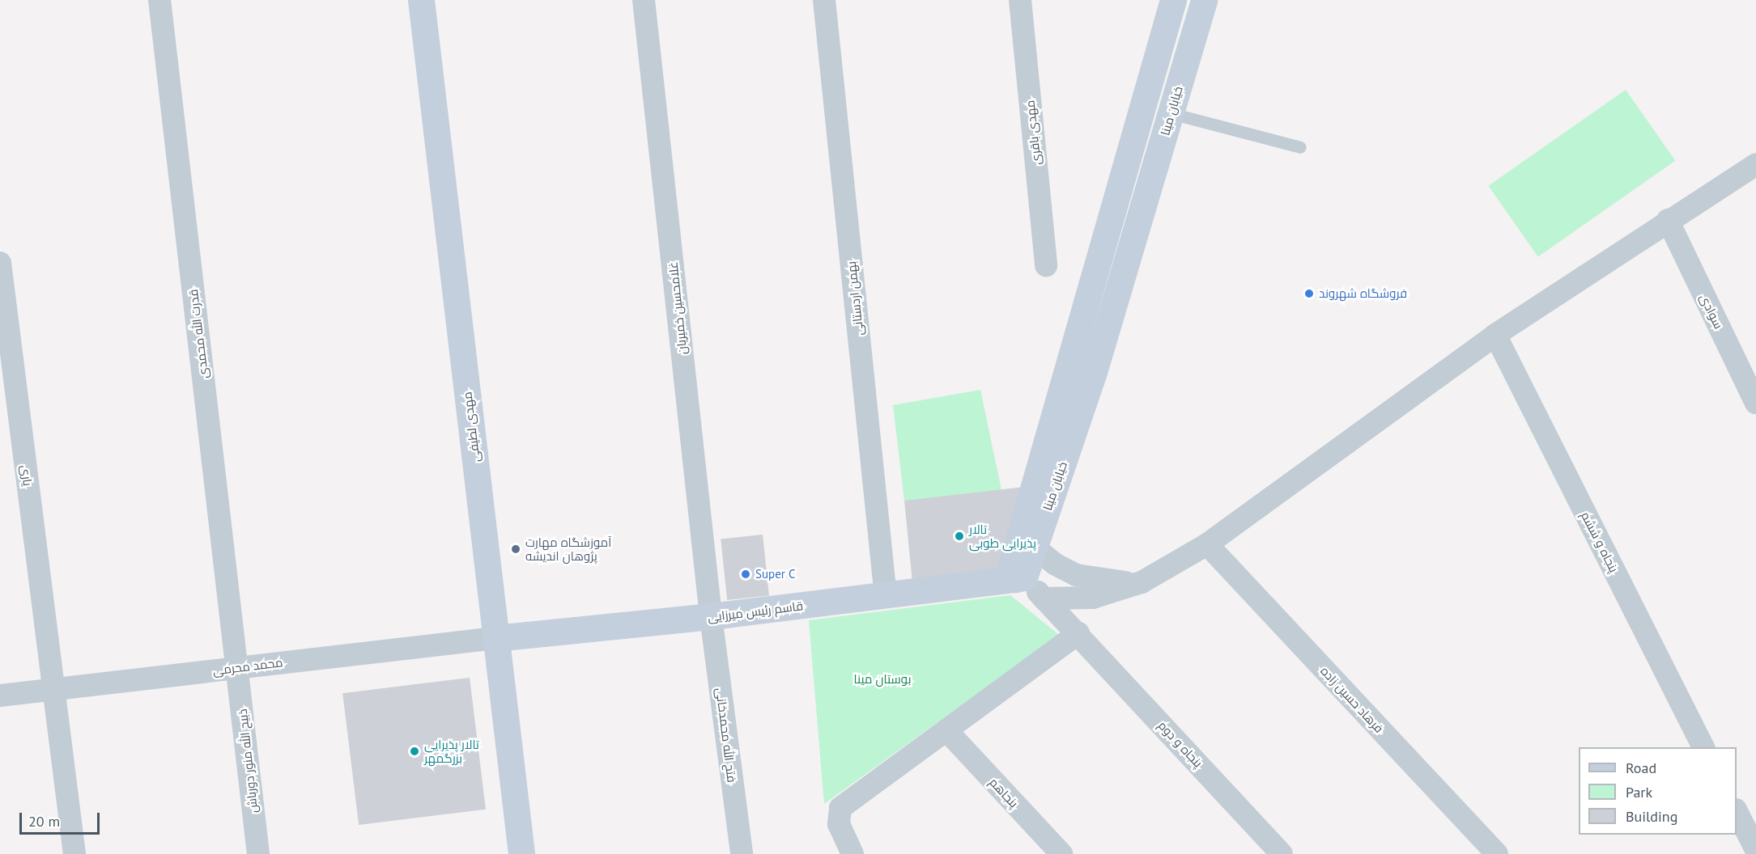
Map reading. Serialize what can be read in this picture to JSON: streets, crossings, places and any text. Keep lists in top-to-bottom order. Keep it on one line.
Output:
{"streets":{"street":["خیابان مینا","مهدی باقری","بهمن اردستانی","غلامحسین خمیریان","سوادی","قدرت الله محمدی","مهدی لطیفی","یاری","پنجاه و ششم","قاسم رئیس میرزایی","محمد محرمی","فرهاد حسین زاده","فتح الله محمدخانی","پنجاه و دوم","ذبیح الله منور دورباش","پنجاهم"]},"crossings":[["خیابان مینا","قاسم رئیس میرزایی"],["خیابان مینا","پنجاه و دوم"],["بهمن اردستانی","قاسم رئیس میرزایی"],["غلامحسین خمیریان","قاسم رئیس میرزایی"],["غلامحسین خمیریان","فتح الله محمدخانی"],["قدرت الله محمدی","محمد محرمی"],["قدرت الله محمدی","ذبیح الله منور دورباش"],["مهدی لطیفی","قاسم رئیس میرزایی"],["مهدی لطیفی","محمد محرمی"],["یاری","محمد محرمی"],["قاسم رئیس میرزایی","محمد محرمی"],["قاسم رئیس میرزایی","فتح الله محمدخانی"],["قاسم رئیس میرزایی","پنجاه و دوم"],["محمد محرمی","ذبیح الله منور دورباش"]],"parks":["بوستان مینا"],"places":["فروشگاه شهروند","تالار پذیرایی طوبی","آموزشگاه مهارت پژوهان اندیشه","Super C","تالار پذیرایی بزرگمهر"],"legend":["Road","Park","Building"],"scale_bar":"20 m"}
